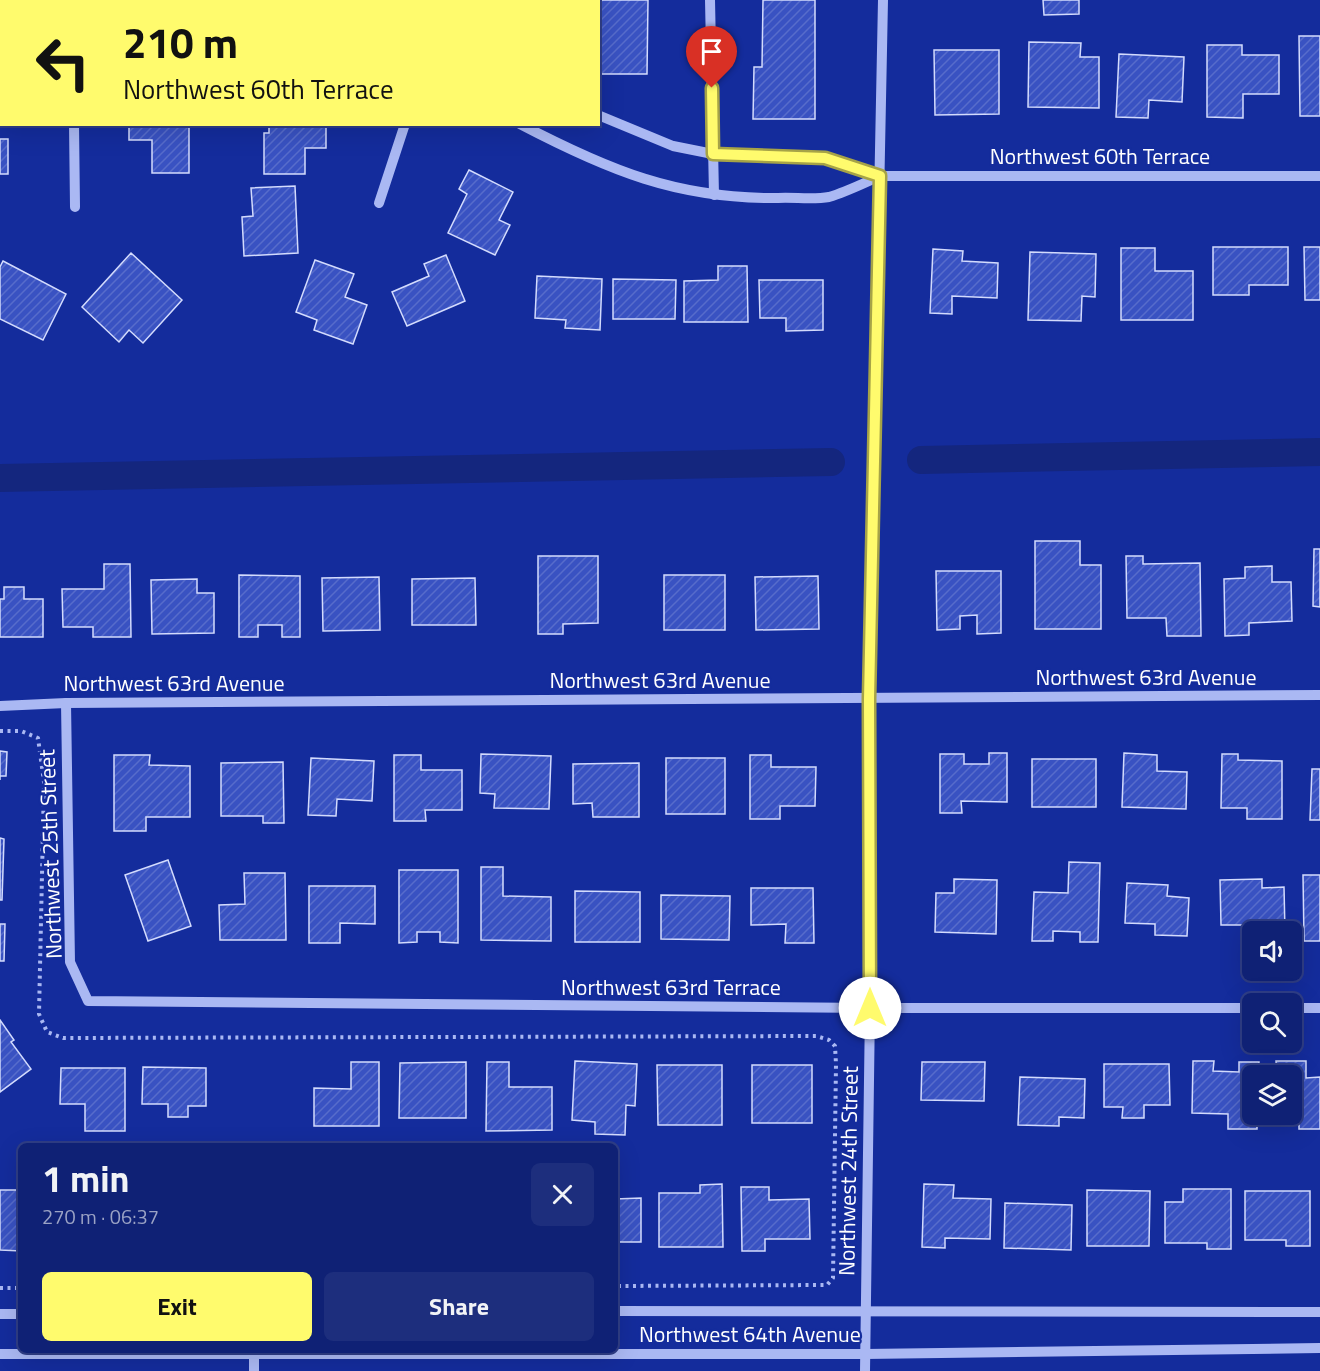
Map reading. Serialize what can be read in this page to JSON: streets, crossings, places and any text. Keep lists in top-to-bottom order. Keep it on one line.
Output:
{"streets":{"street":["Northwest 60th Terrace","Northwest 63rd Avenue","Northwest 25th Street","Northwest 63rd Terrace","Northwest 24th Street","Northwest 64th Avenue"]},"crossings":[["Northwest 60th Terrace","Northwest 24th Street"],["Northwest 63rd Avenue","Northwest 25th Street"],["Northwest 63rd Avenue","Northwest 24th Street"],["Northwest 25th Street","Northwest 63rd Terrace"],["Northwest 63rd Terrace","Northwest 24th Street"],["Northwest 24th Street","Northwest 64th Avenue"]],"page":{"turn":["210 m","Northwest 60th Terrace"],"heading":["1 min","270 m · 06:37"],"buttons":["Exit","Share"]}}
